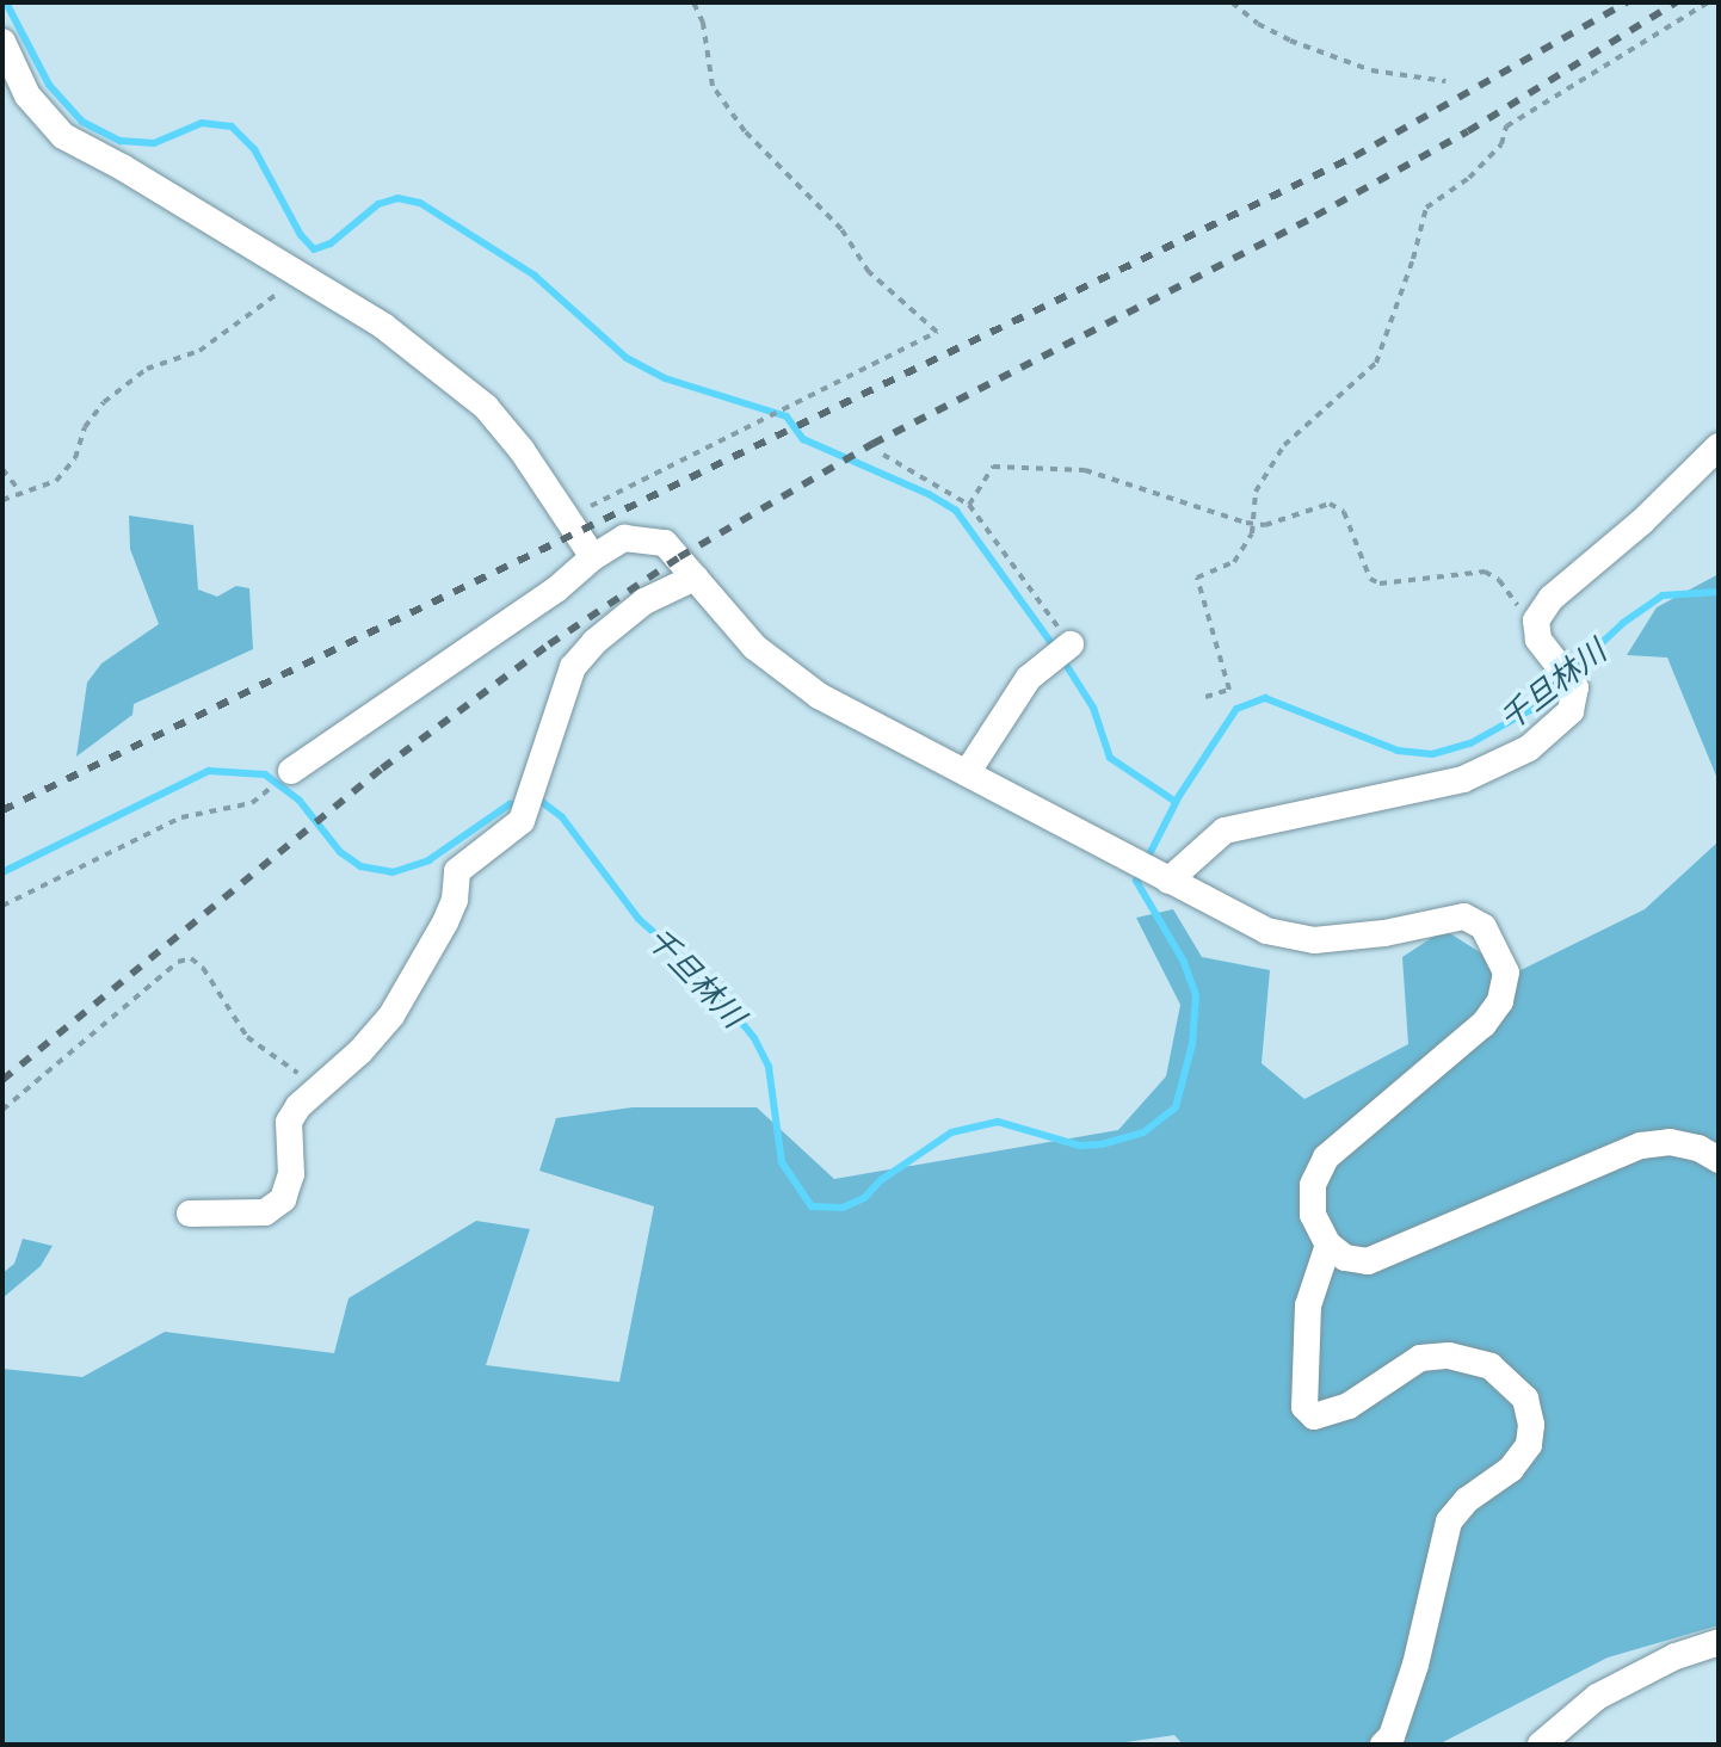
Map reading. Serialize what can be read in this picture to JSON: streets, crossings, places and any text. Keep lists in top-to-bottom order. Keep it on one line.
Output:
{"water":["千旦林川"]}
